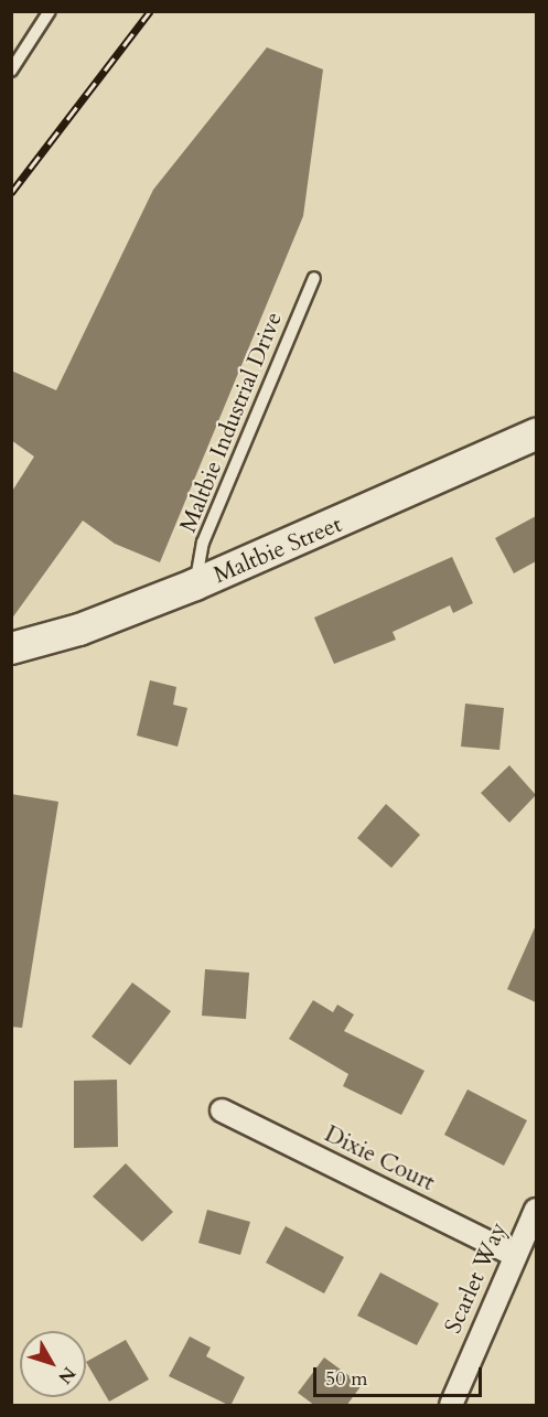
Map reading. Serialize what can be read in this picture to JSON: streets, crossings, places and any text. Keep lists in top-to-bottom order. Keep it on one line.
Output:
{"streets":{"street":["Maltbie Street","Dixie Court","Scarlet Way"],"lane":["Maltbie Industrial Drive"]},"crossings":[["Maltbie Industrial Drive","Maltbie Street"],["Dixie Court","Scarlet Way"]],"scale_bar":"50 m","north":"bottom right"}
